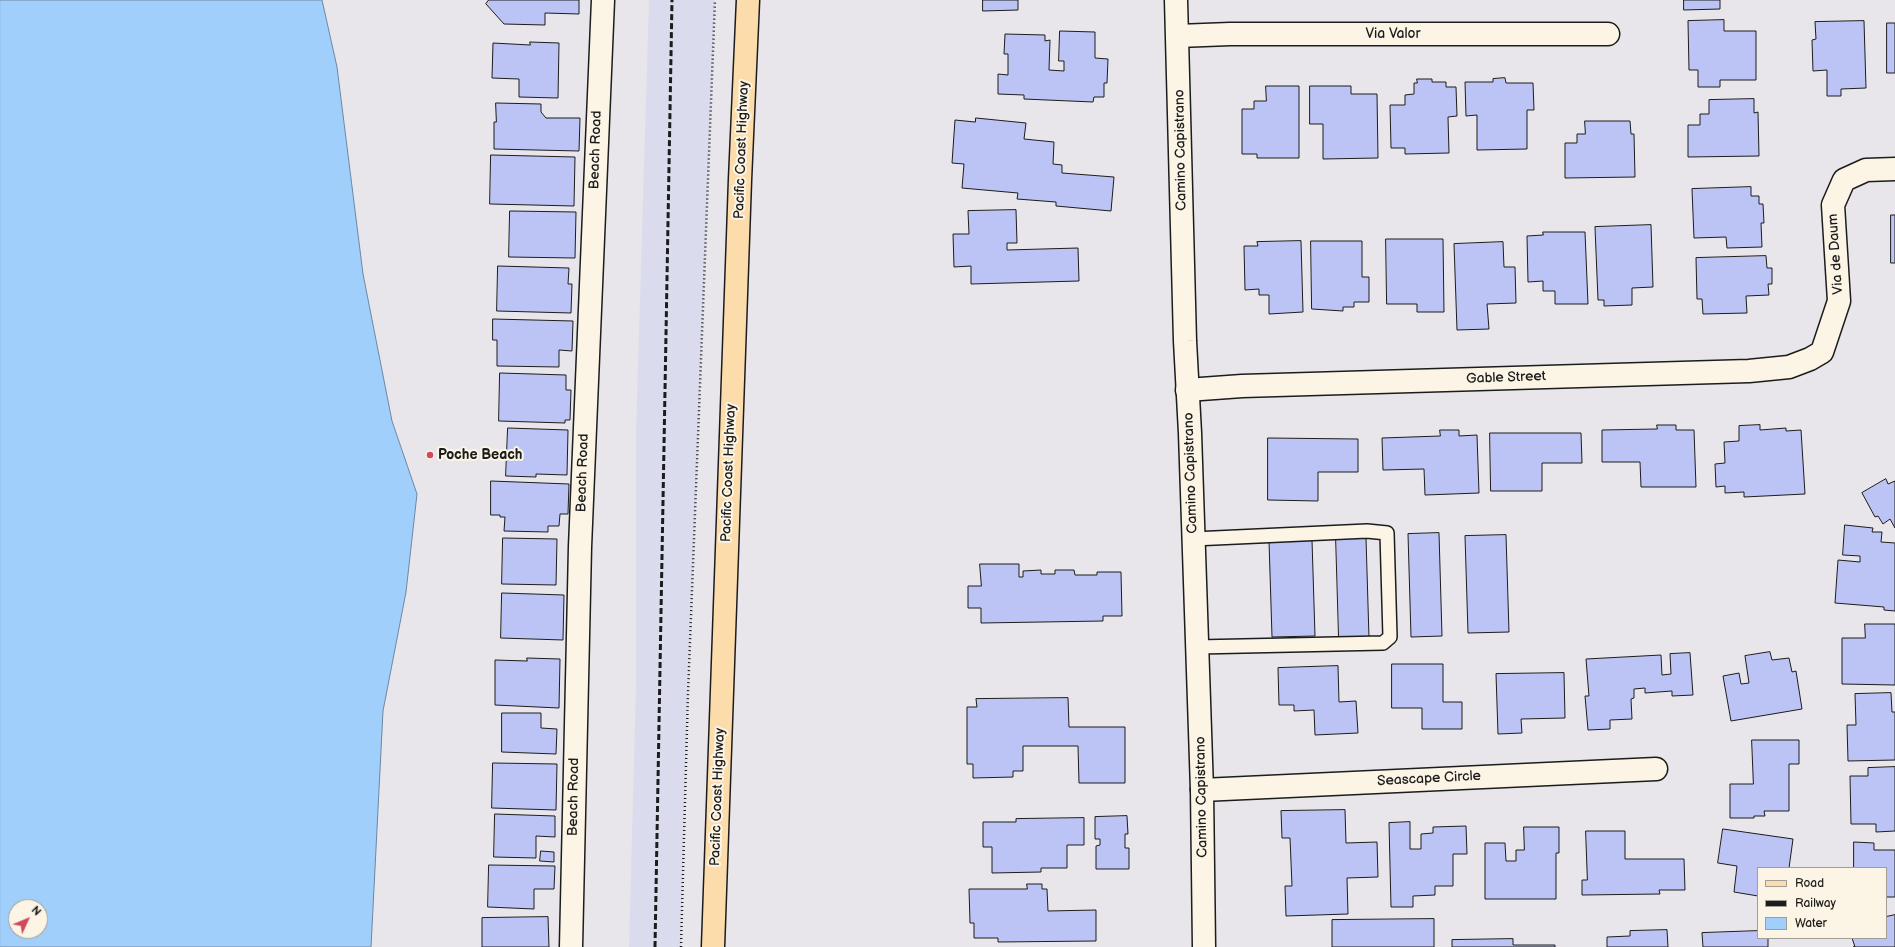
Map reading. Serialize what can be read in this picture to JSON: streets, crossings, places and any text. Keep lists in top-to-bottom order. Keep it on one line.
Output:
{"streets":{"main road":["Pacific Coast Highway"],"street":["Via Valor","Beach Road","Camino Capistrano","Via de Daum","Gable Street","Seascape Circle"]},"crossings":[["Via Valor","Camino Capistrano"],["Camino Capistrano","Gable Street"],["Camino Capistrano","Seascape Circle"],["Via de Daum","Gable Street"]],"places":["Poche Beach"],"legend":["Road","Railway","Water"],"north":"top right"}
